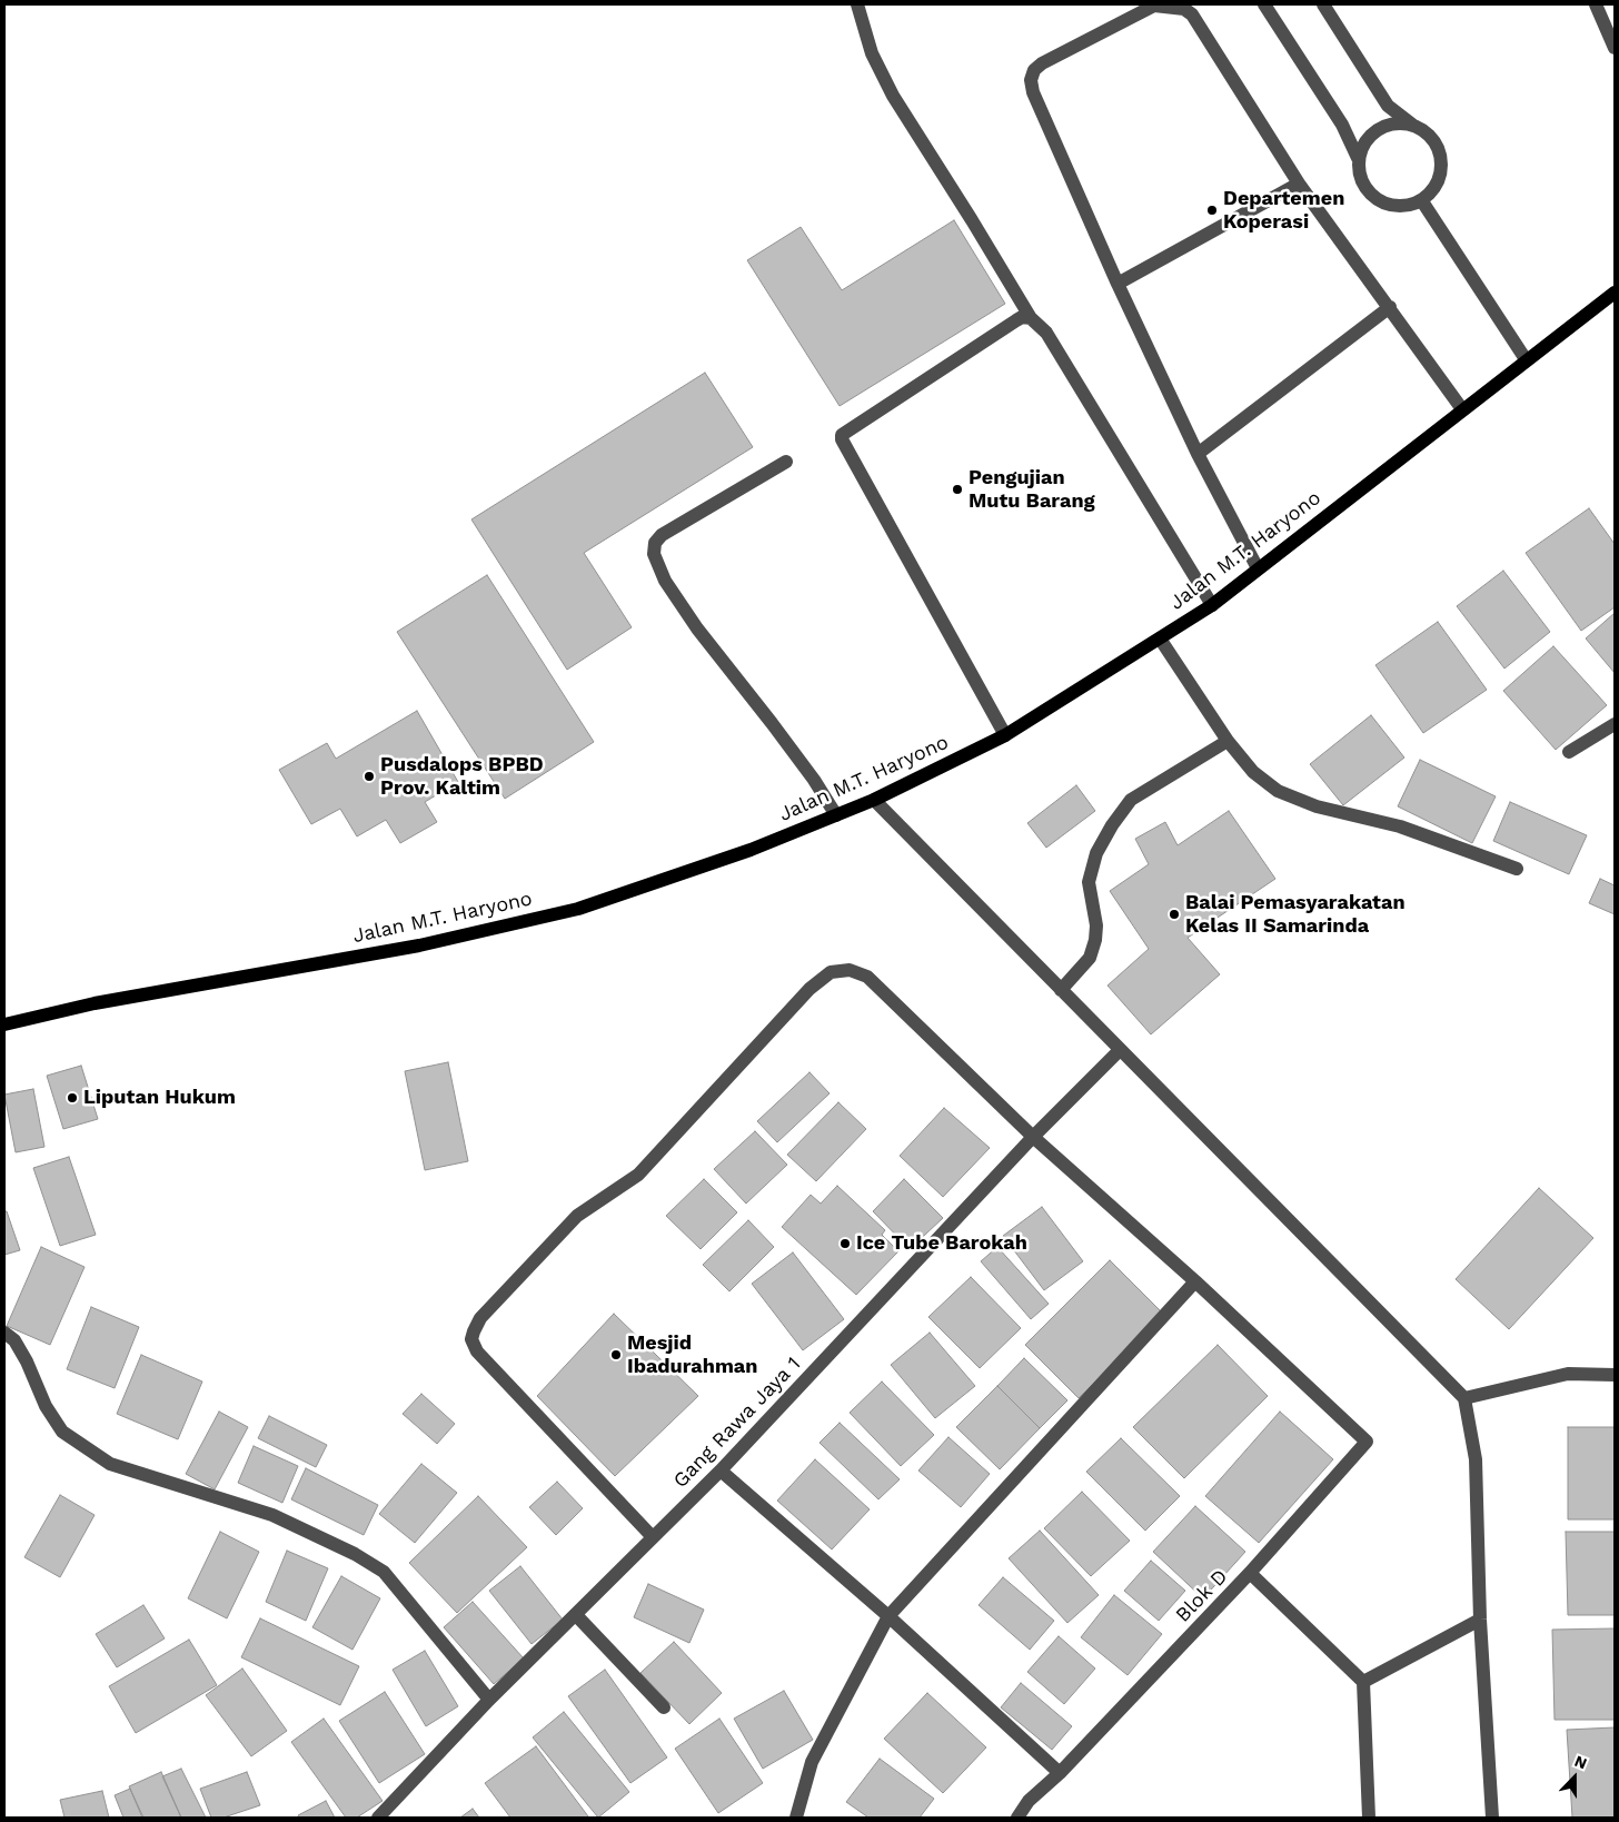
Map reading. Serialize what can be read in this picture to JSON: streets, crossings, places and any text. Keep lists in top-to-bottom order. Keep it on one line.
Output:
{"streets":{"main road":["Jalan M.T. Haryono"],"street":["Gang Rawa Jaya 1","Blok D"]},"places":["Departemen Koperasi","Pengujian Mutu Barang","Pusdalops BPBD Prov. Kaltim","Balai Pemasyarakatan Kelas II Samarinda","Liputan Hukum","Ice Tube Barokah","Mesjid Ibadurahman"],"north":"top"}
